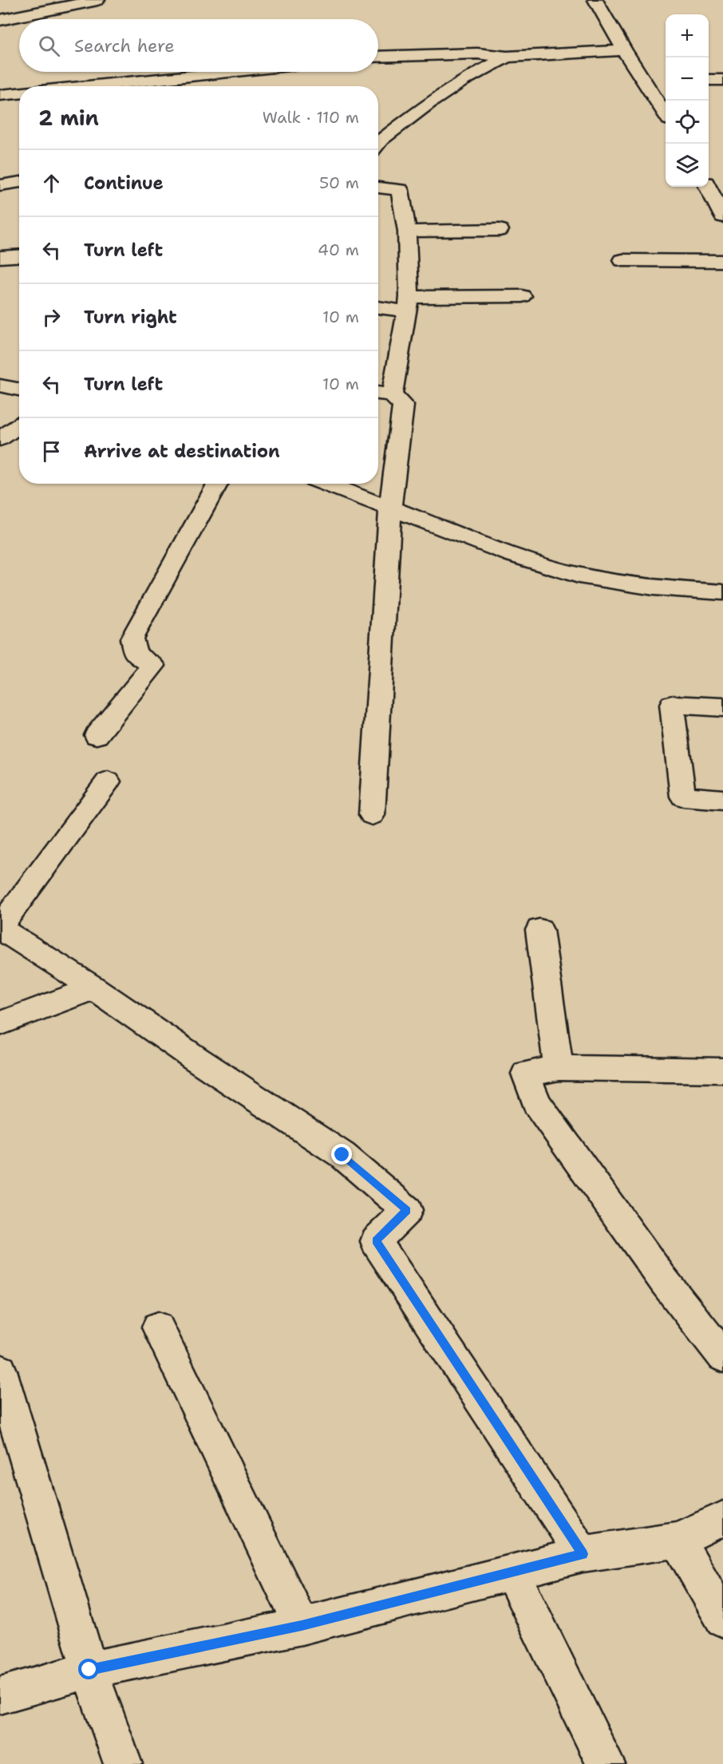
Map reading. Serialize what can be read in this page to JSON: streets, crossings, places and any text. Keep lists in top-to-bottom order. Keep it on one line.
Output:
{"page":{"map_buttons":["+","−"],"search":"Search here","heading":["2 min","Walk · 110 m"],"list":[["Continue","50 m"],["Turn left","40 m"],["Turn right","10 m"],["Turn left","10 m"],"Arrive at destination"]}}
